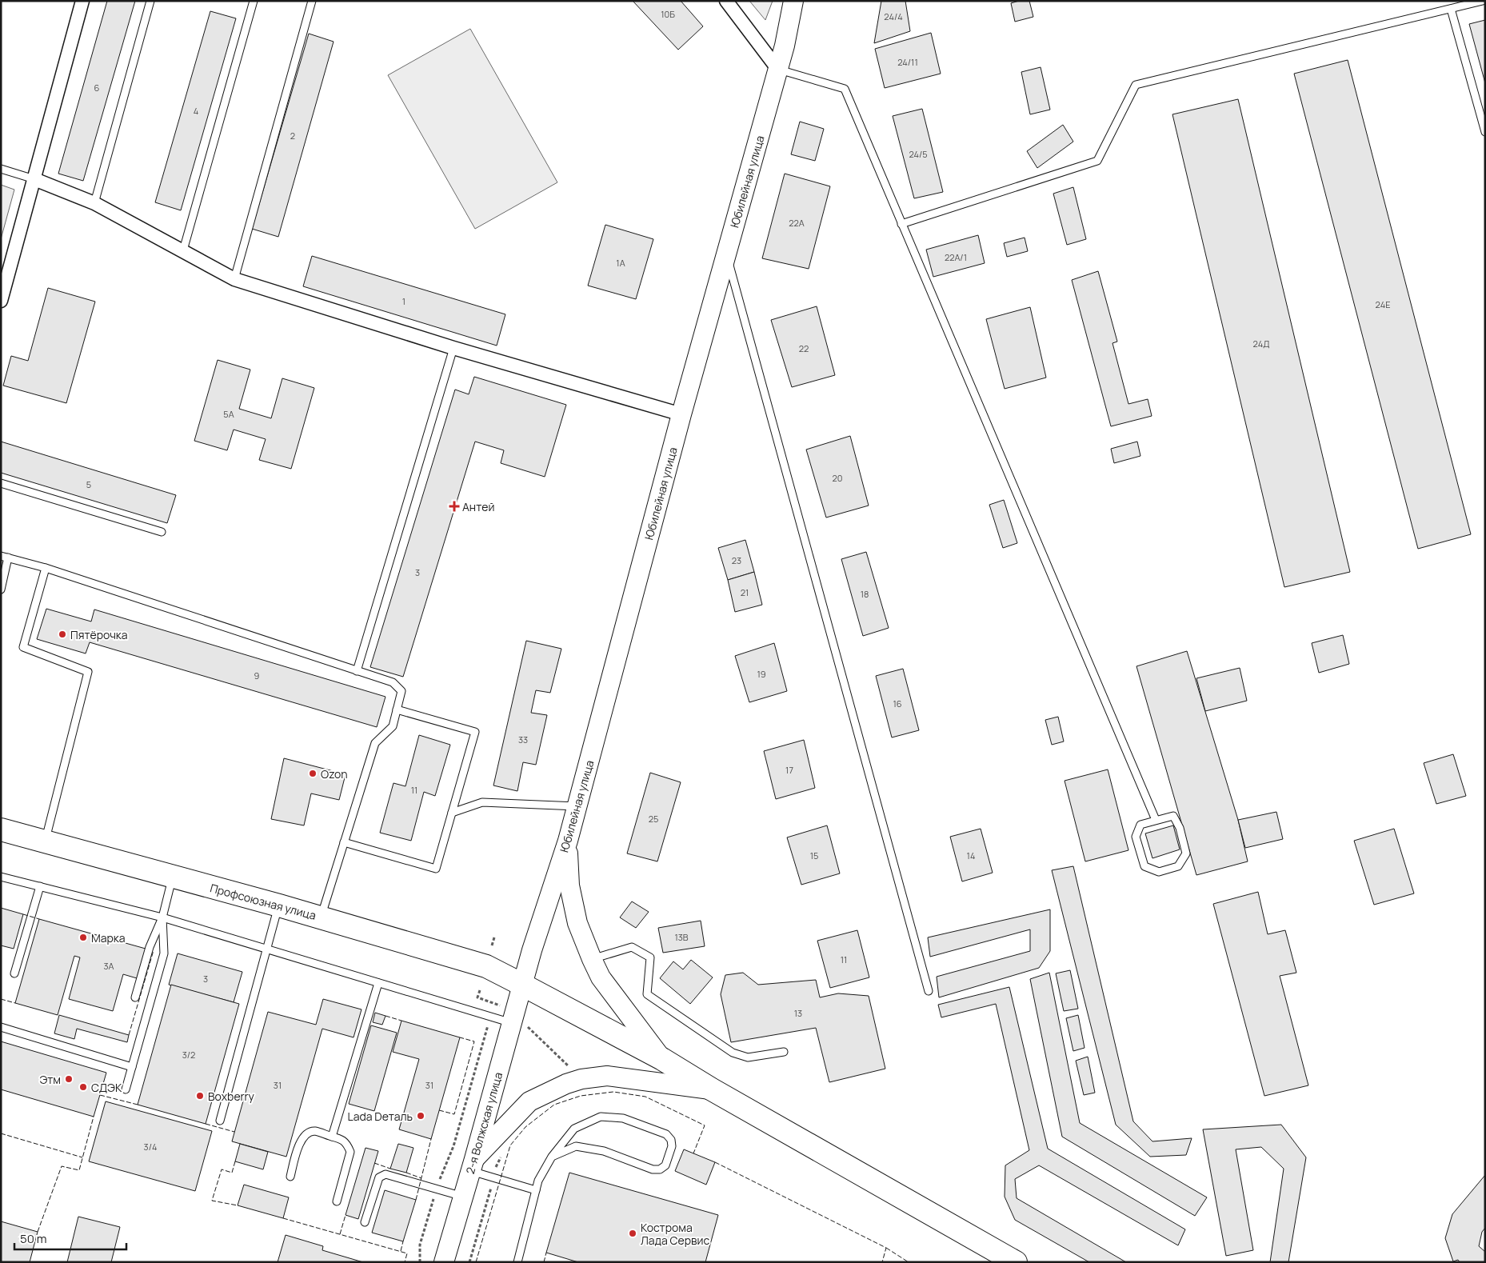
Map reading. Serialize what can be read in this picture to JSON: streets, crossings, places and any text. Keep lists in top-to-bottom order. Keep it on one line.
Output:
{"streets":{"highway":["Профсоюзная улица"],"street":["Юбилейная улица","2-я Волжская улица"]},"crossings":[["Юбилейная улица","Профсоюзная улица"],["Юбилейная улица","2-я Волжская улица"],["Профсоюзная улица","2-я Волжская улица"]],"places":{"health":["Антей"],"other":["Пятёрочка","Ozon","Марка","Этм","СДЭК","Boxberry","Lada Dеталь","Кострома Лада Сервис"]},"house_numbers":["10Б","24/4","24/11","6","4","2","24/5","22А","22А/1","1А","1","24Е","24Д","22","5А","20","5","23","3","21","18","19","9","16","33","17","11","25","15","14","13В","11","3А","3","13","3/2","31","31","3/4"],"scale_bar":"50 m"}
